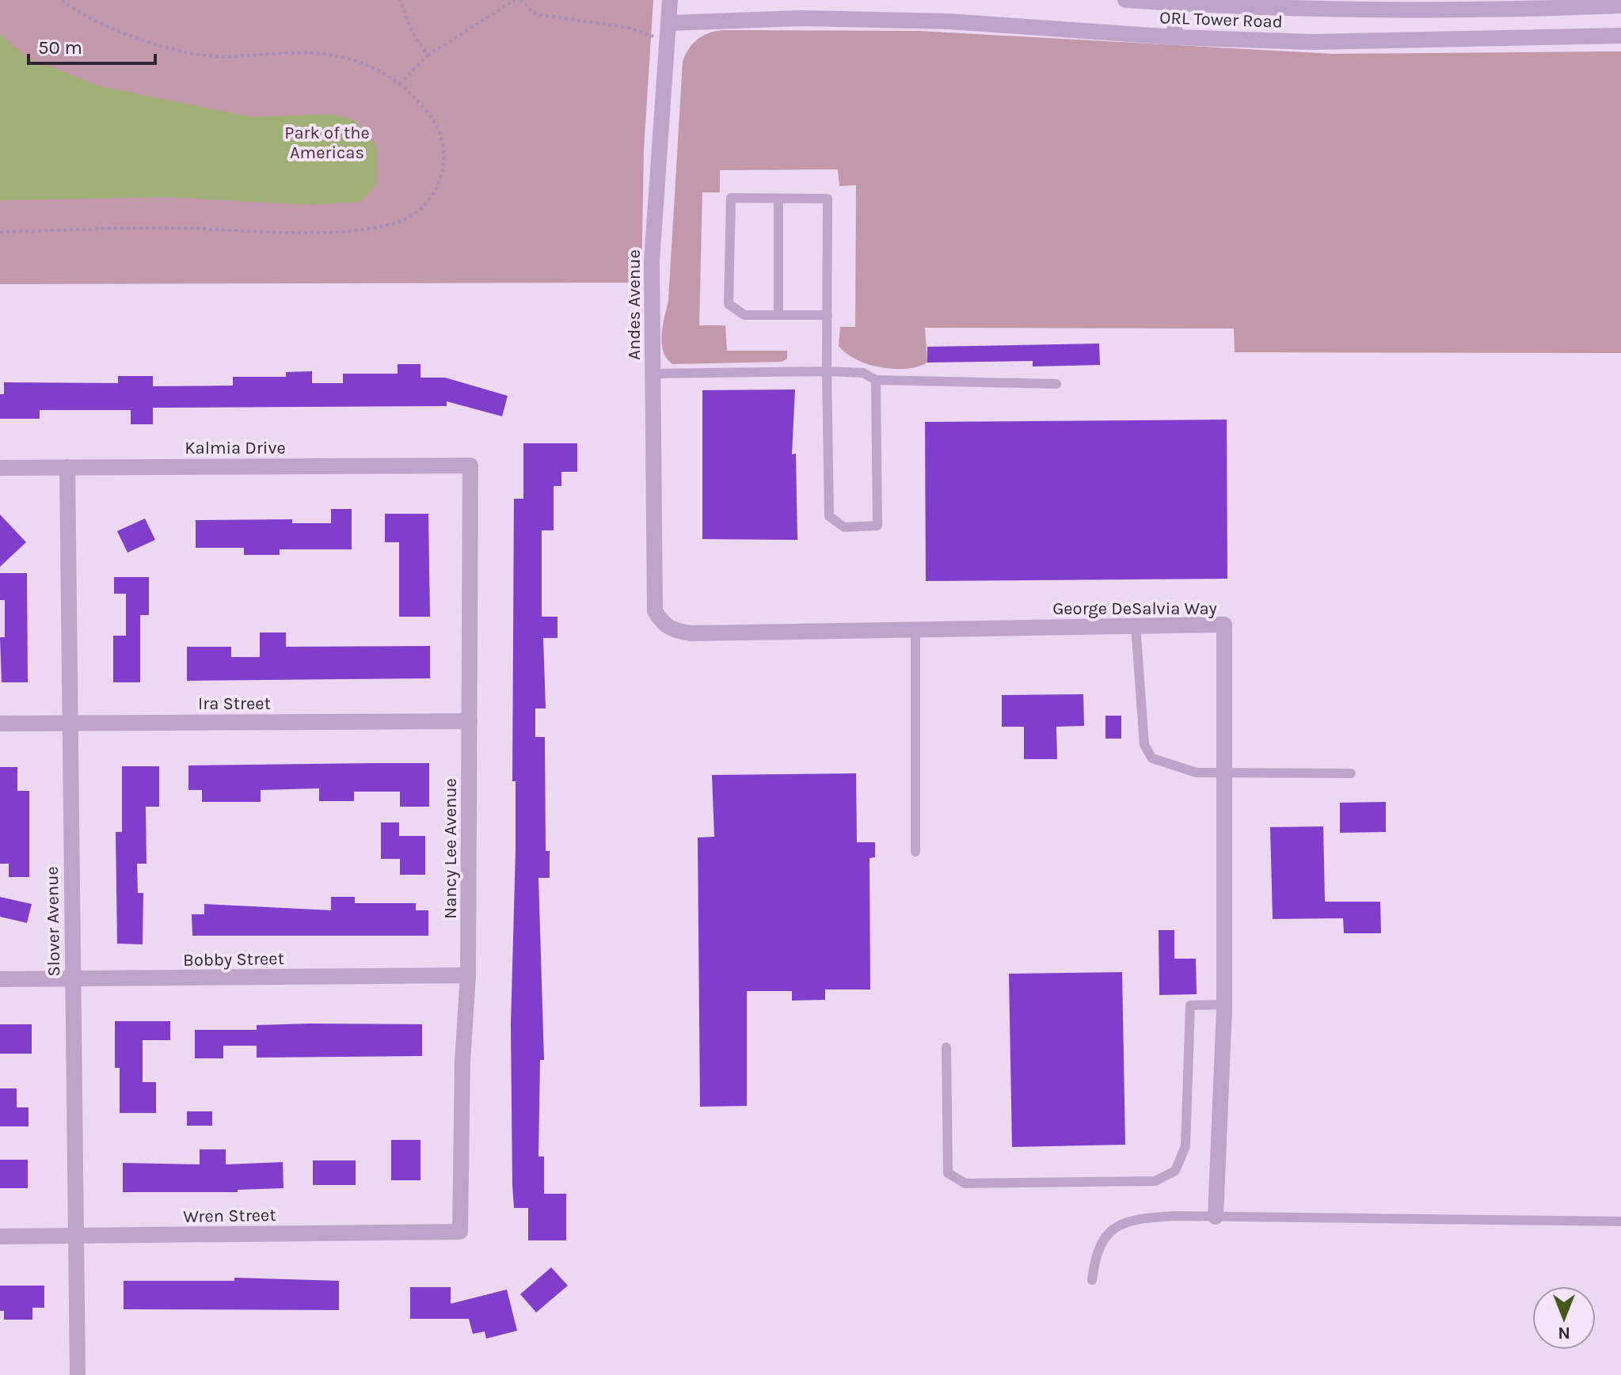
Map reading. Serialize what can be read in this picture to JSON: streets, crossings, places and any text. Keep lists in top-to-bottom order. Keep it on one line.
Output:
{"streets":{"street":["ORL Tower Road","Andes Avenue","Kalmia Drive","George DeSalvia Way","Ira Street","Nancy Lee Avenue","Slover Avenue","Bobby Street","Wren Street"]},"crossings":[["ORL Tower Road","Andes Avenue"],["Andes Avenue","George DeSalvia Way"],["Kalmia Drive","Nancy Lee Avenue"],["Kalmia Drive","Slover Avenue"],["Ira Street","Nancy Lee Avenue"],["Ira Street","Slover Avenue"],["Nancy Lee Avenue","Bobby Street"],["Nancy Lee Avenue","Wren Street"],["Slover Avenue","Bobby Street"],["Slover Avenue","Wren Street"]],"parks":["Park of the Americas"],"scale_bar":"50 m","north":"bottom"}
